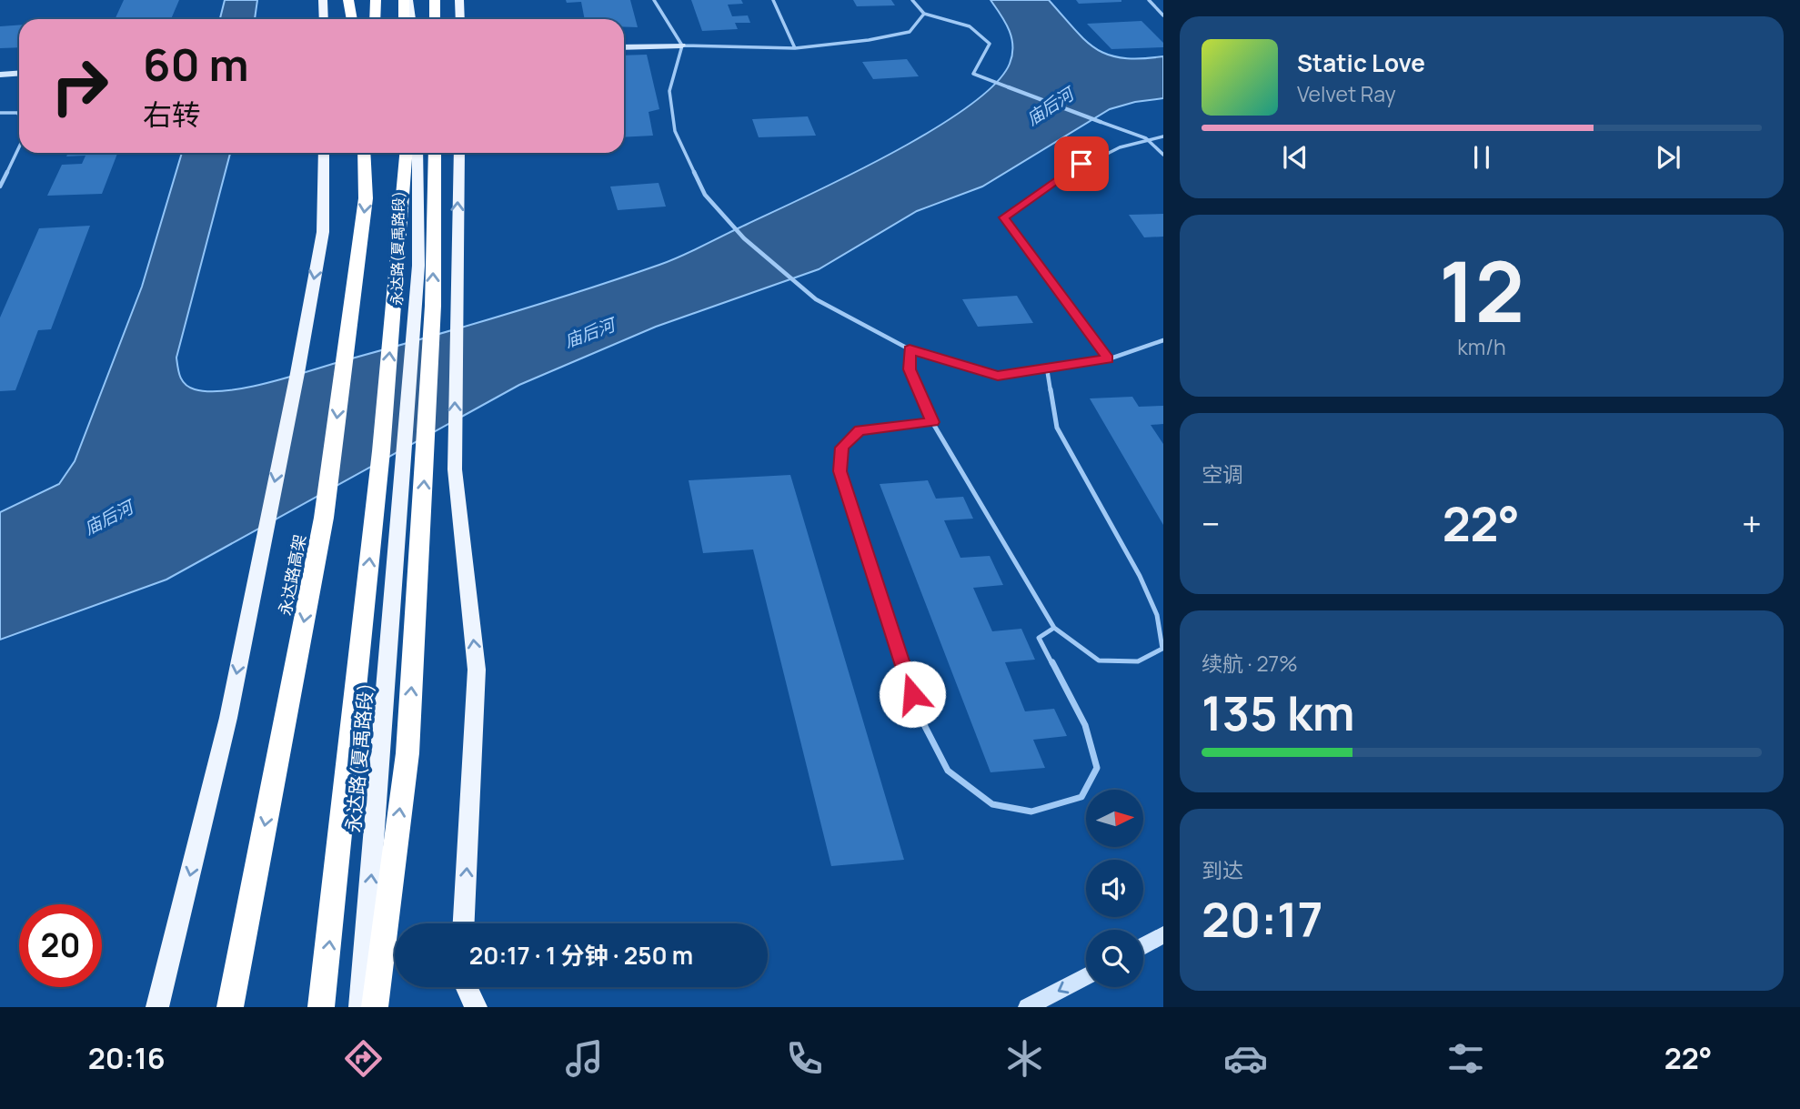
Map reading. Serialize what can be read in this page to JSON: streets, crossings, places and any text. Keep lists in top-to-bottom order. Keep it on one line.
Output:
{"streets":{"highway":["永达路高架"],"main road":["永达路(夏禹路段)"]},"water":["庙后河"],"north":"right","page":{"turn":["60 m","右转"],"song":["Static Love","Velvet Ray"],"tile":[["12","km/h"],"空调",["续航 · 27%","135 km"],["到达","20:17"]],"heat":["−","22°","+"],"limit":"20","trip":"20:17 · 1 分钟 · 250 m","tabs":["20:16","22°"]}}
